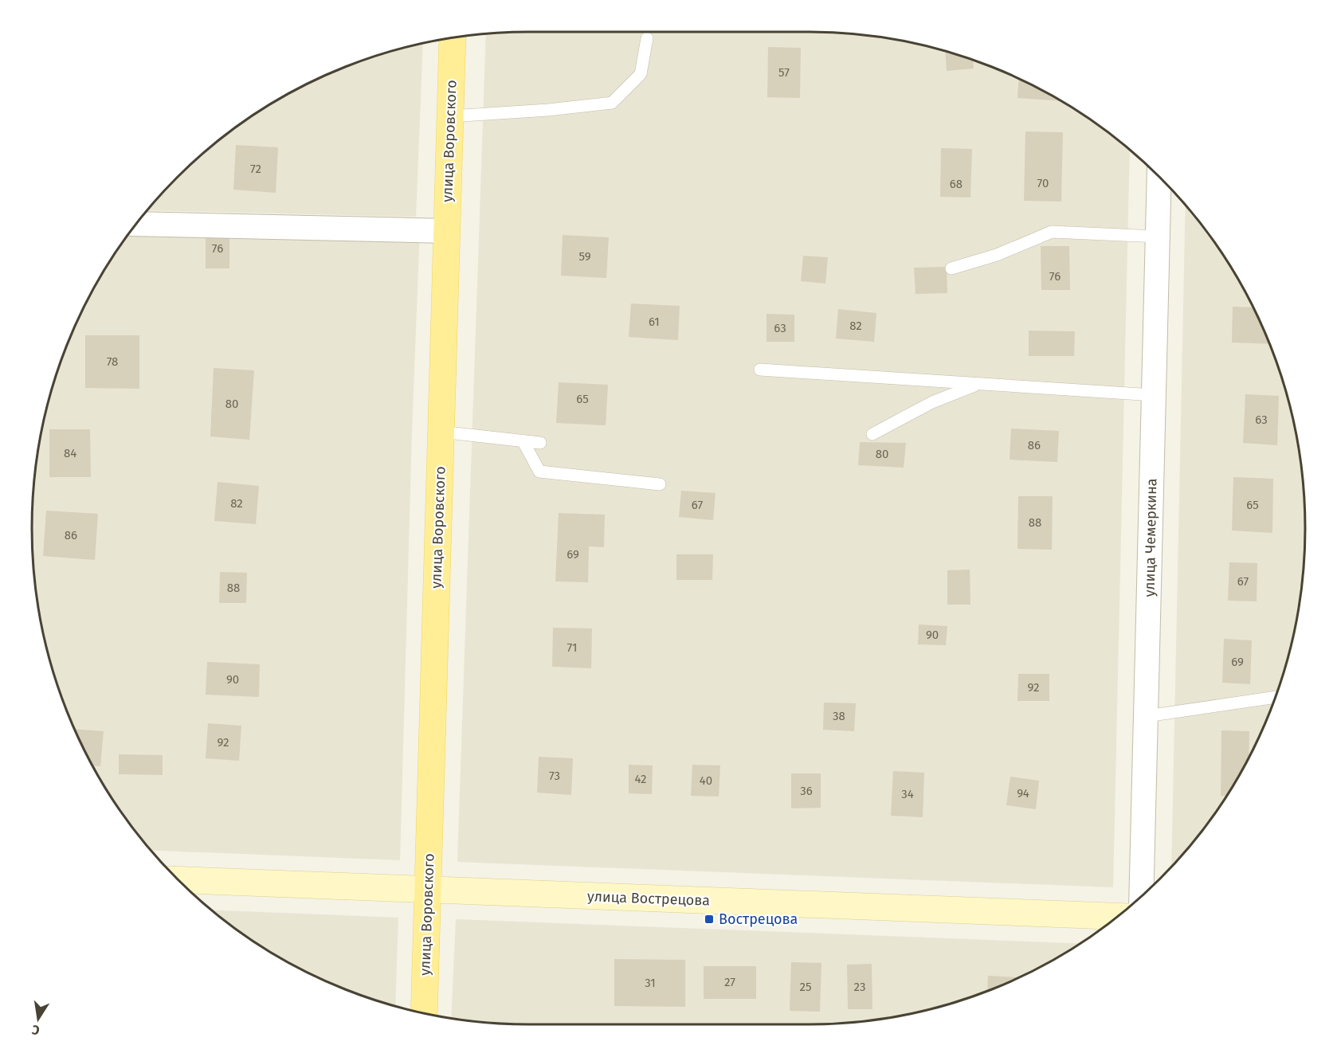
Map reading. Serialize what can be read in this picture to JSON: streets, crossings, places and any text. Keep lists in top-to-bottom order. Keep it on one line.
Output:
{"streets":{"main road":["улица Воровского"],"street":["улица Чемеркина","улица Вострецова"]},"crossings":[["улица Воровского","улица Вострецова"]],"places":{"transit":["Вострецова"]},"house_numbers":["57","72","70","68","76","59","76","61","82","63","78","65","80","63","86","84","80","82","67","65","88","86","69","67","88","90","71","69","90","92","38","92","73","42","40","36","94","34","27","31","25","23"],"north":"bottom"}
